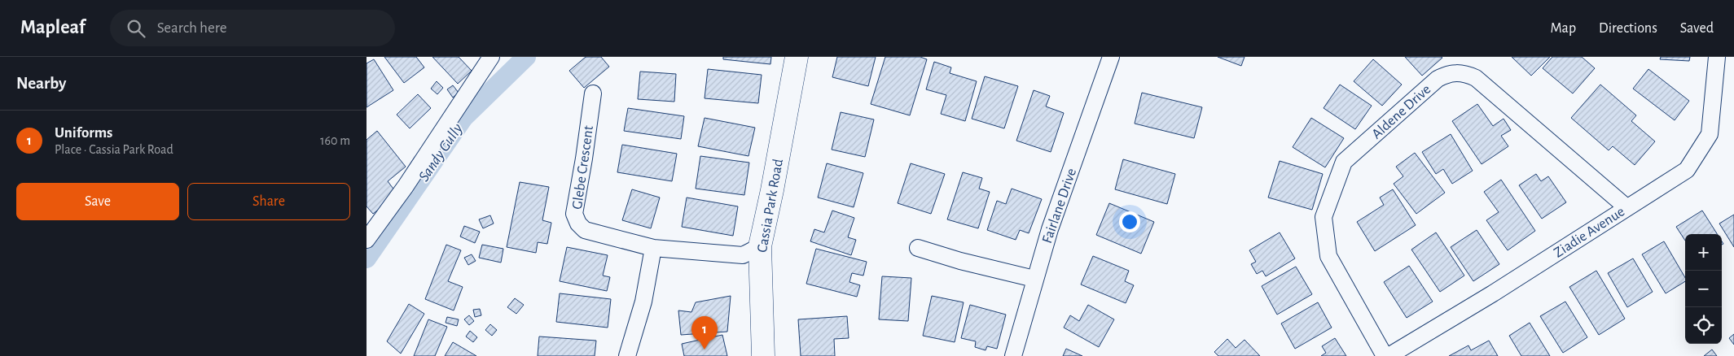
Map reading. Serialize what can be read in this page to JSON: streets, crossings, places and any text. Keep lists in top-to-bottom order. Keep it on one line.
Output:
{"streets":{"main road":["Cassia Park Road"],"street":["Aldene Drive","Glebe Crescent","Fairlane Drive","Ziadie Avenue"]},"crossings":[["Aldene Drive","Ziadie Avenue"],["Glebe Crescent","Cassia Park Road"]],"water":["Sandy Gully"],"page":{"header":"Mapleaf","search":"Search here","nav":["Map","Directions","Saved"],"heading":"Nearby","list":[{"mark":"1","name":"Uniforms","note":"Place · Cassia Park Road","value":"160 m"}],"buttons":["Save","Share"],"map_buttons":["+","−"],"pins":"1"}}
